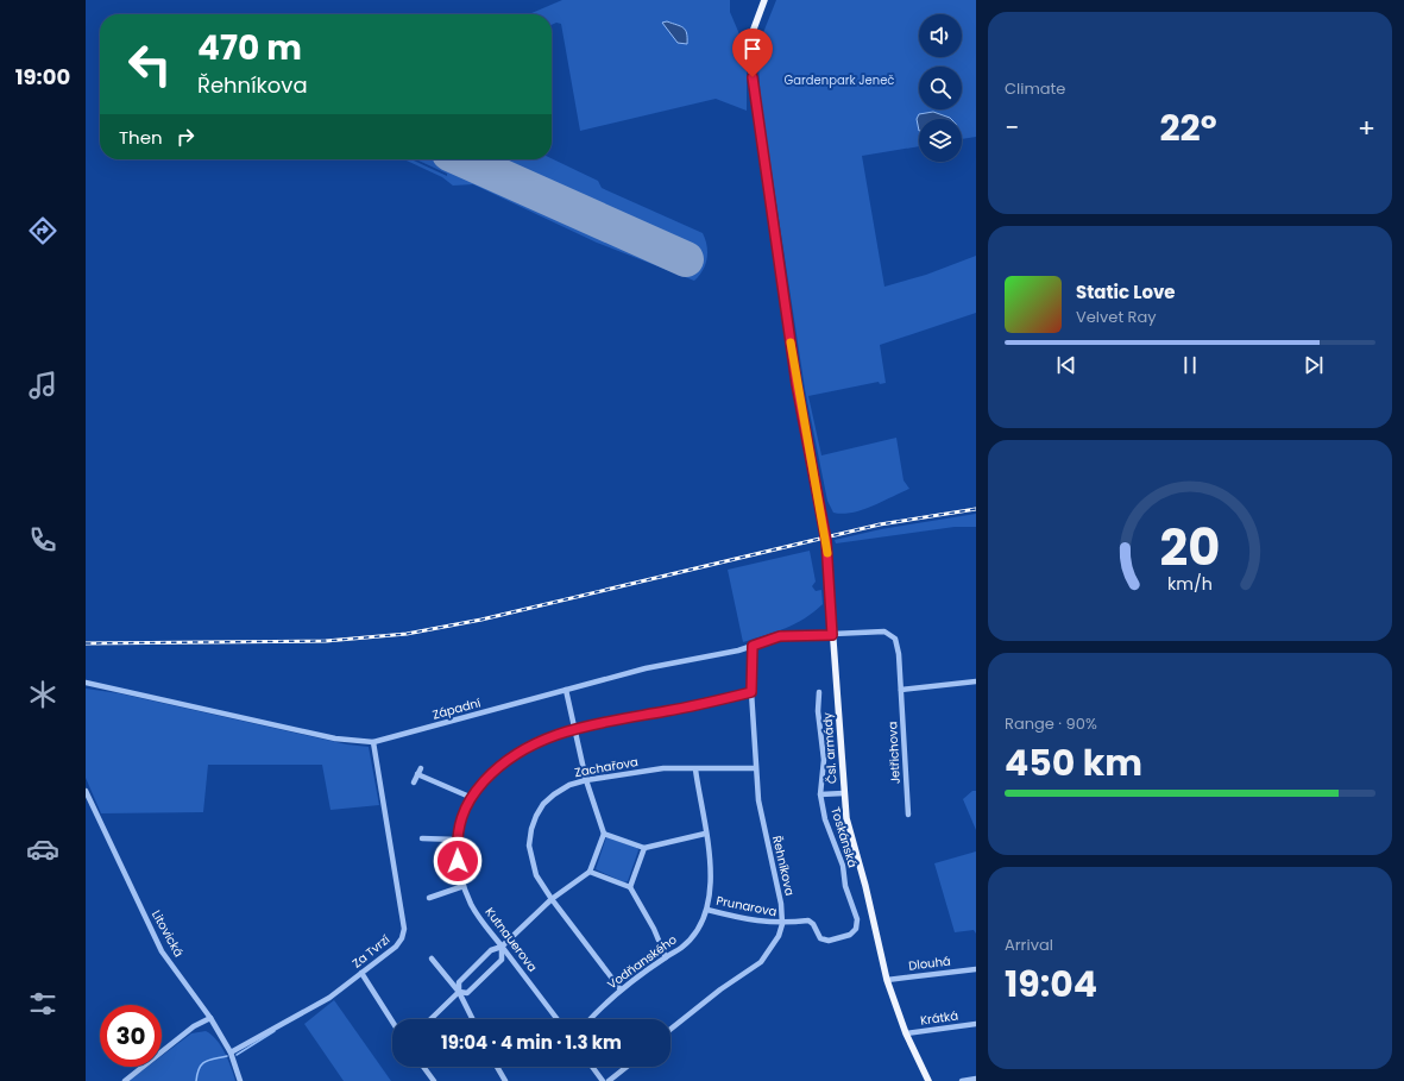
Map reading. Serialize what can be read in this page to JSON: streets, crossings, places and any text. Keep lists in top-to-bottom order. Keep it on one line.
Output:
{"streets":{"main road":["Čsl. armády"],"street":["Západní","Jetřichova","Zachařova","Toskánská","Řehníkova","Prunarova","Litovická","Kutnauerova","Za Tvrzí","Vodňanského","Dlouhá","Krátká"]},"crossings":[["Západní","Čsl. armády"],["Západní","Jetřichova"],["Západní","Řehníkova"],["Západní","Za Tvrzí"],["Čsl. armády","Jetřichova"],["Čsl. armády","Dlouhá"],["Čsl. armády","Krátká"],["Zachařova","Řehníkova"],["Zachařova","Vodňanského"],["Toskánská","Řehníkova"],["Toskánská","Prunarova"],["Řehníkova","Prunarova"],["Řehníkova","Kutnauerova"],["Prunarova","Vodňanského"],["Litovická","Za Tvrzí"]],"parks":["Gardenpark Jeneč"],"page":{"tabs":"19:00","tile":["Climate",["Range · 90%","450 km"],["Arrival","19:04"]],"turn":["470 m","Řehníkova"],"heat":["−","22°","+"],"then":"Then","song":["Static Love","Velvet Ray"],"limit":"30","trip":"19:04 · 4 min · 1.3 km","gauge":["20","km/h"]}}
